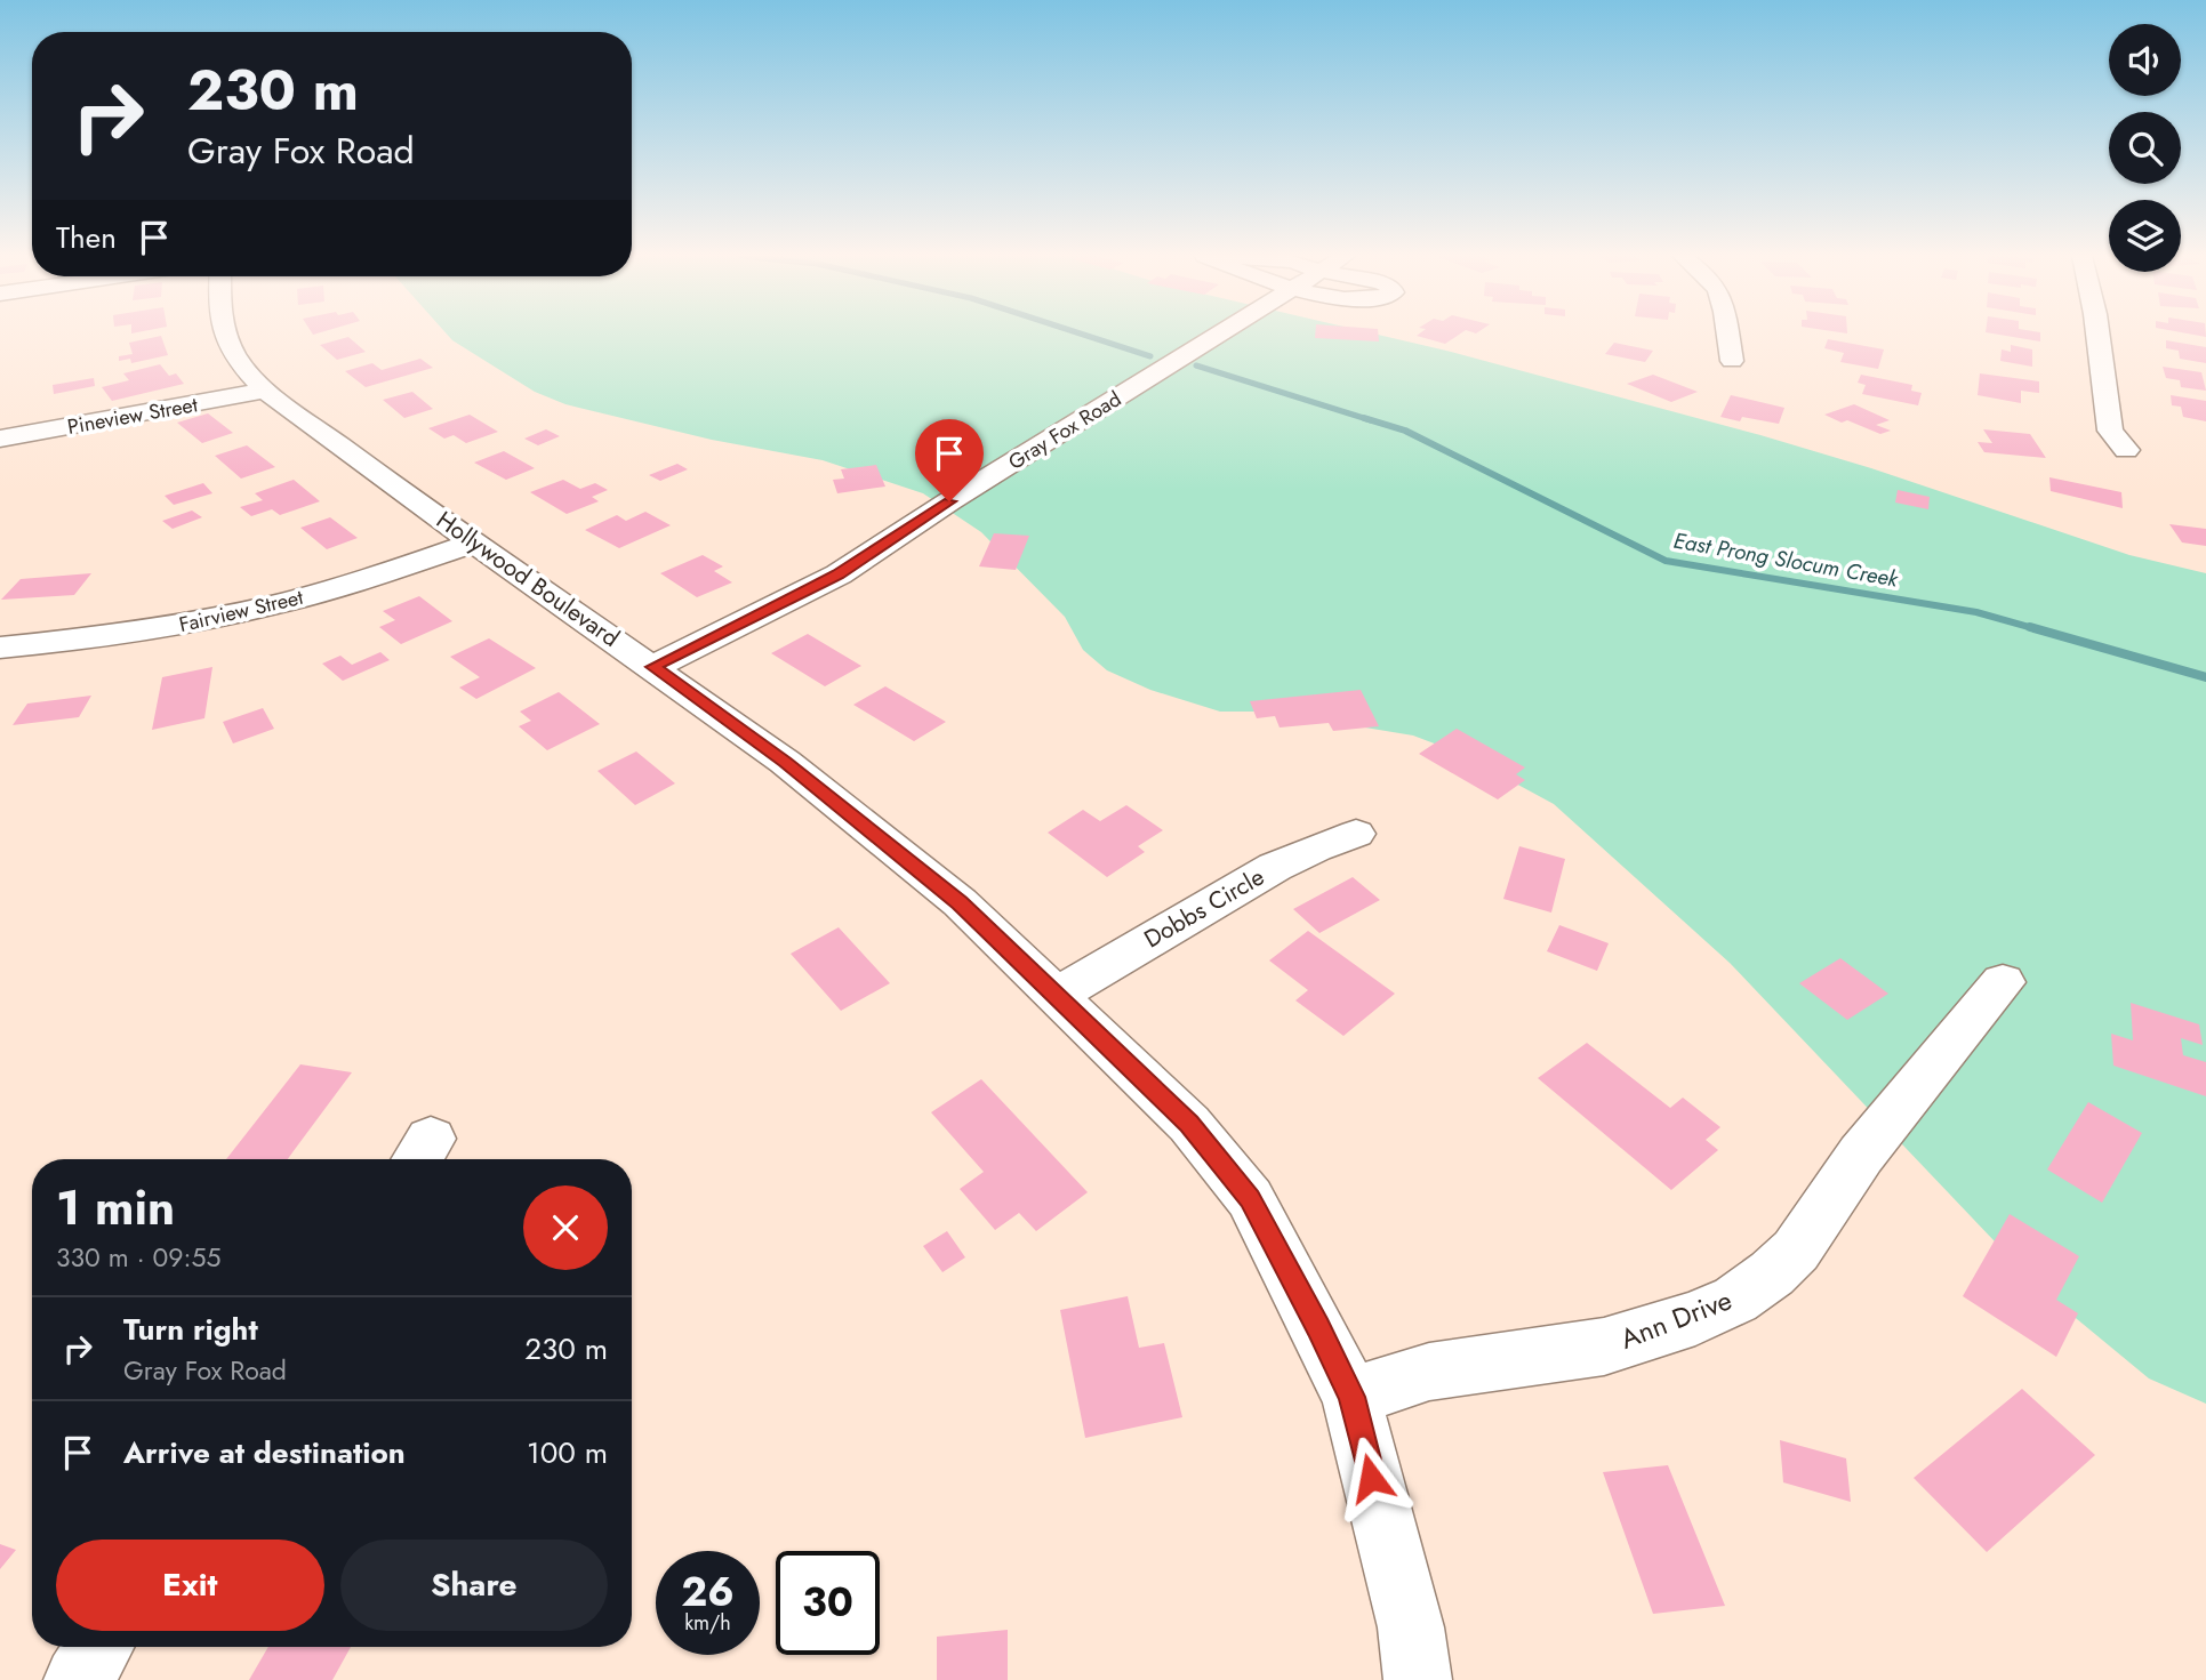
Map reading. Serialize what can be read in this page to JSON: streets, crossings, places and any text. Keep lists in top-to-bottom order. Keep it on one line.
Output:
{"streets":{"street":["Pineview Street","Gray Fox Road","Hollywood Boulevard","Fairview Street","Dobbs Circle","Ann Drive"]},"crossings":[["Pineview Street","Hollywood Boulevard"],["Gray Fox Road","Hollywood Boulevard"],["Hollywood Boulevard","Fairview Street"],["Hollywood Boulevard","Dobbs Circle"],["Hollywood Boulevard","Ann Drive"]],"water":["East Prong Slocum Creek"],"page":{"turn":["230 m","Gray Fox Road"],"then":"Then","heading":["1 min","330 m · 09:55"],"list":[{"name":"Turn right","note":"Gray Fox Road","value":"230 m"},{"name":"Arrive at destination","value":"100 m"}],"buttons":["Exit","Share"],"speed":"26 km/h","limit":"30"}}
